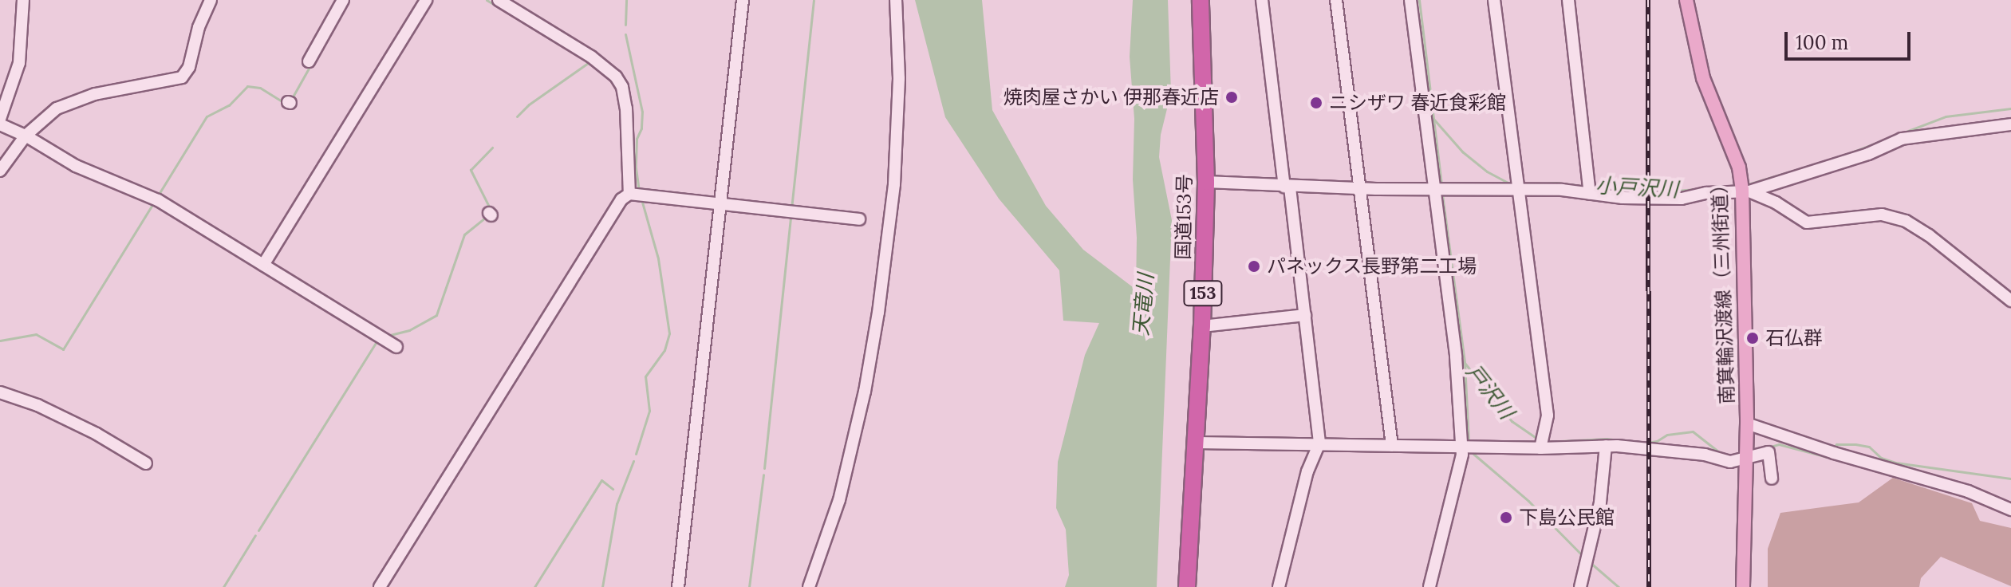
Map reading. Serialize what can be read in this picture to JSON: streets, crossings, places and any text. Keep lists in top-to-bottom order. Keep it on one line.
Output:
{"streets":{"highway":["国道153号","153"],"main road":["南箕輪沢渡線（三州街道）"]},"water":["小戸沢川","天竜川","戸沢川"],"places":["焼肉屋さかい 伊那春近店","ニシザワ 春近食彩館","パネックス長野第二工場","石仏群","下島公民館"],"scale_bar":"100 m"}
